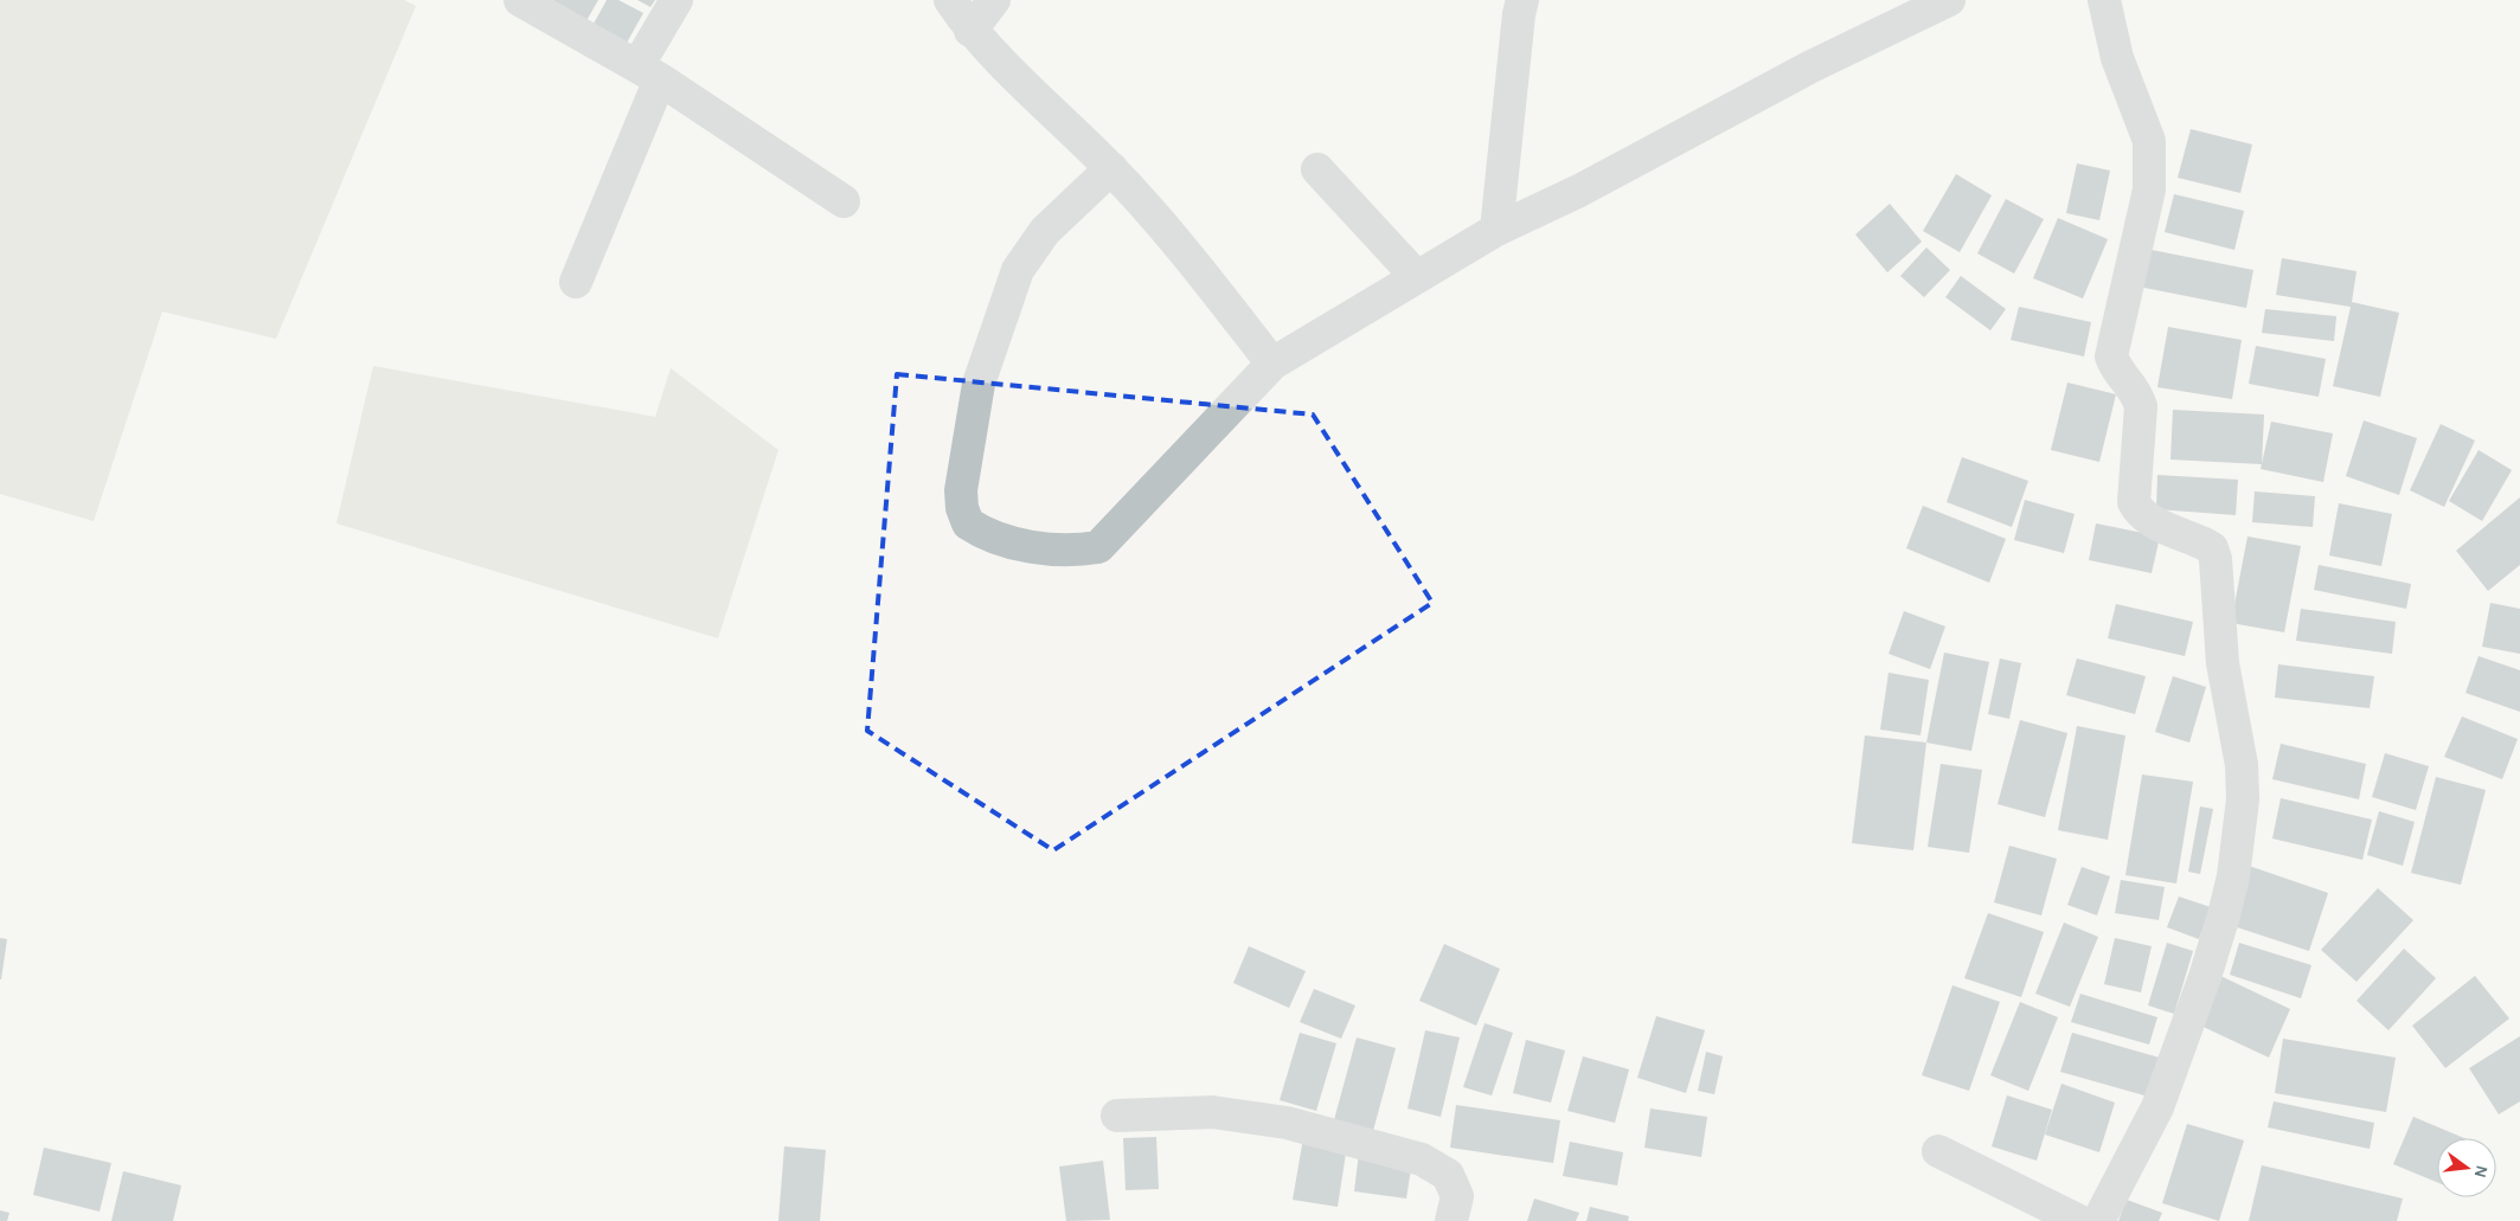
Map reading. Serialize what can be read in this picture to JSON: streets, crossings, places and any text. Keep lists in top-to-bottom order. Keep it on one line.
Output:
{"north":"right"}
